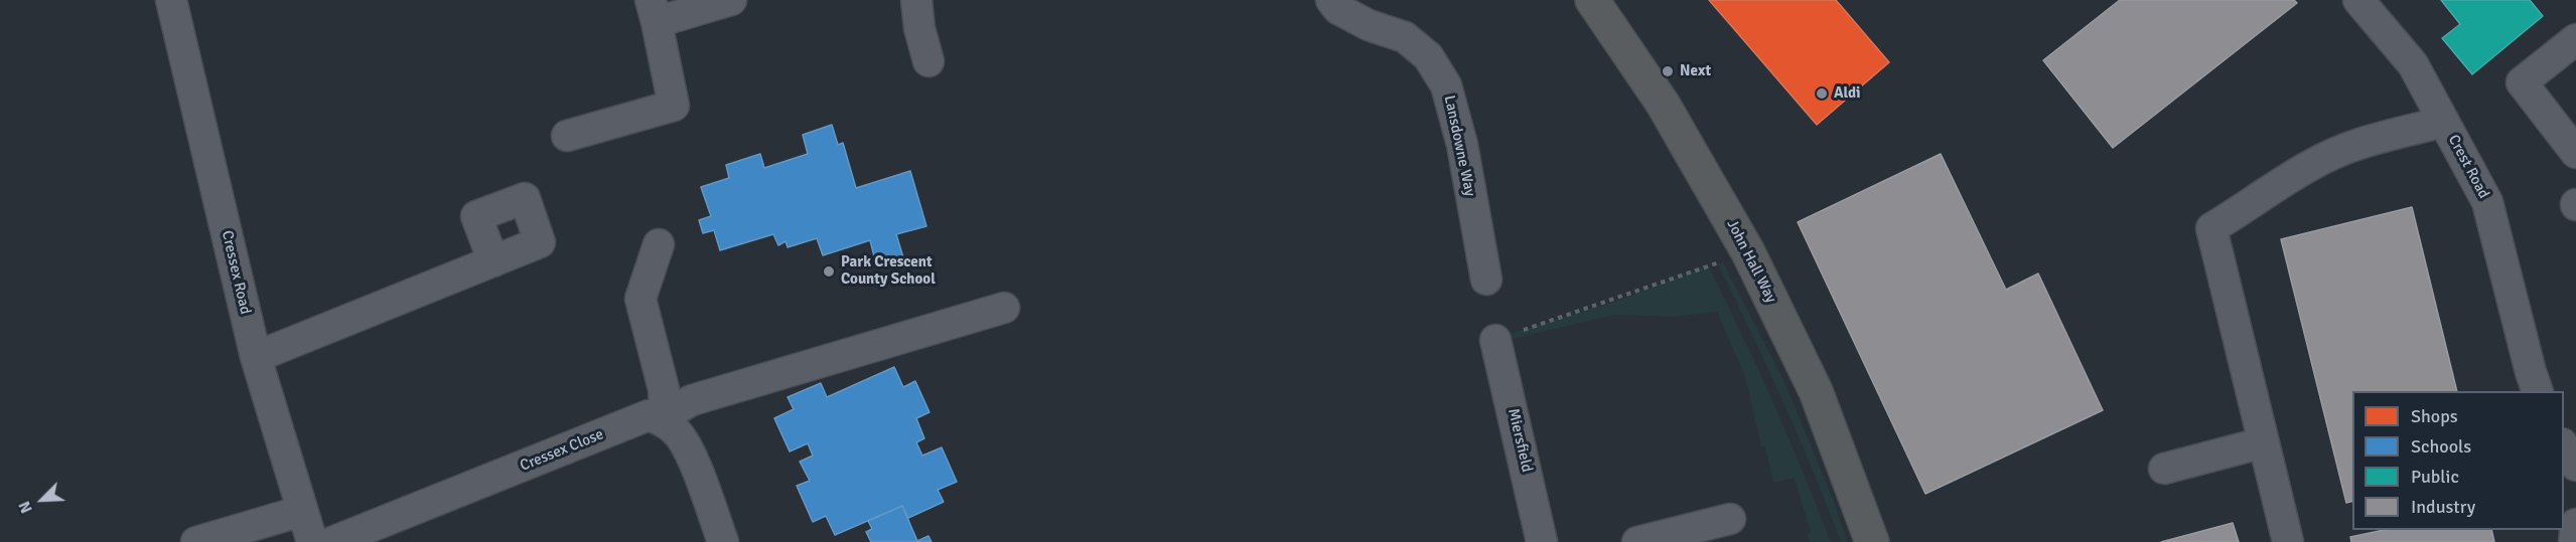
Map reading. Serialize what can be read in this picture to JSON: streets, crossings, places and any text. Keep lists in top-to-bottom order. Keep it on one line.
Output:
{"streets":{"highway":["John Hall Way"],"street":["Lansdowne Way","Crest Road","Cressex Road","Miersfield","Cressex Close"]},"places":["Next","Aldi","Park Crescent County School"],"legend":["Shops","Schools","Public","Industry"],"north":"bottom left"}
